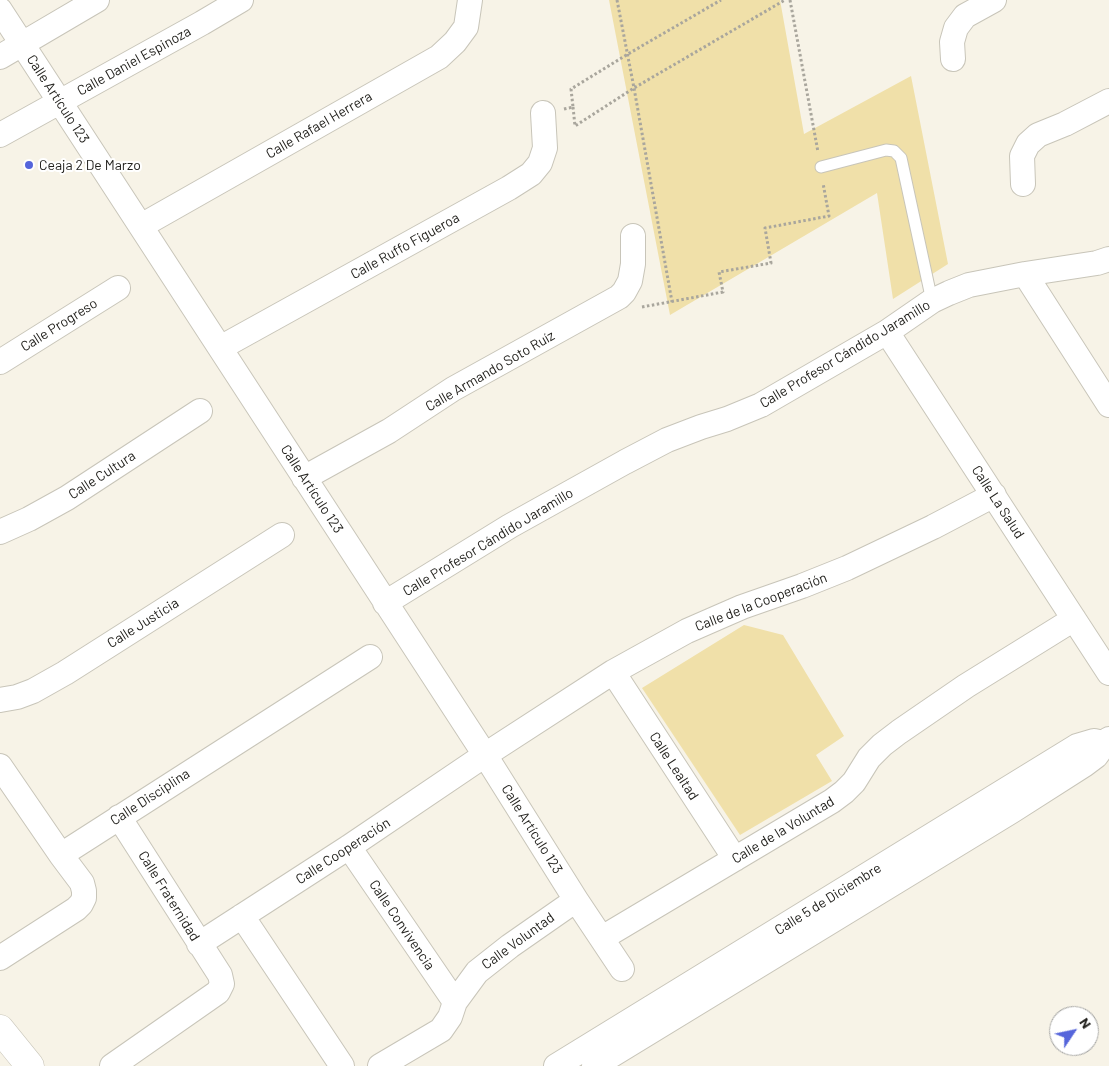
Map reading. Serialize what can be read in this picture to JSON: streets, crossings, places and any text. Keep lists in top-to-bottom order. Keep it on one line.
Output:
{"streets":{"street":["Calle Daniel Espinoza","Calle Artículo 123","Calle Rafael Herrera","Calle Ruffo Figueroa","Calle Progreso","Calle Profesor Cándido Jaramillo","Calle Armando Soto Ruíz","Calle Cultura","Calle La Salud","Calle de la Cooperación","Calle Justicia","Calle Lealtad","Calle Disciplina","Calle de la Voluntad","Calle Cooperación","Calle Fraternidad","Calle 5 de Diciembre","Calle Convivencia","Calle Voluntad"]},"crossings":[["Calle Daniel Espinoza","Calle Artículo 123"],["Calle Artículo 123","Calle Rafael Herrera"],["Calle Artículo 123","Calle Ruffo Figueroa"],["Calle Artículo 123","Calle Profesor Cándido Jaramillo"],["Calle Artículo 123","Calle Armando Soto Ruíz"],["Calle Artículo 123","Calle de la Cooperación"],["Calle Artículo 123","Calle de la Voluntad"],["Calle Artículo 123","Calle Cooperación"],["Calle Artículo 123","Calle Voluntad"],["Calle Profesor Cándido Jaramillo","Calle La Salud"],["Calle La Salud","Calle de la Cooperación"],["Calle La Salud","Calle de la Voluntad"],["Calle de la Cooperación","Calle Lealtad"],["Calle de la Cooperación","Calle Cooperación"],["Calle Lealtad","Calle de la Voluntad"],["Calle Disciplina","Calle Fraternidad"],["Calle Cooperación","Calle Fraternidad"],["Calle Cooperación","Calle Convivencia"],["Calle Convivencia","Calle Voluntad"]],"places":["Ceaja 2 De Marzo"],"north":"top right"}
